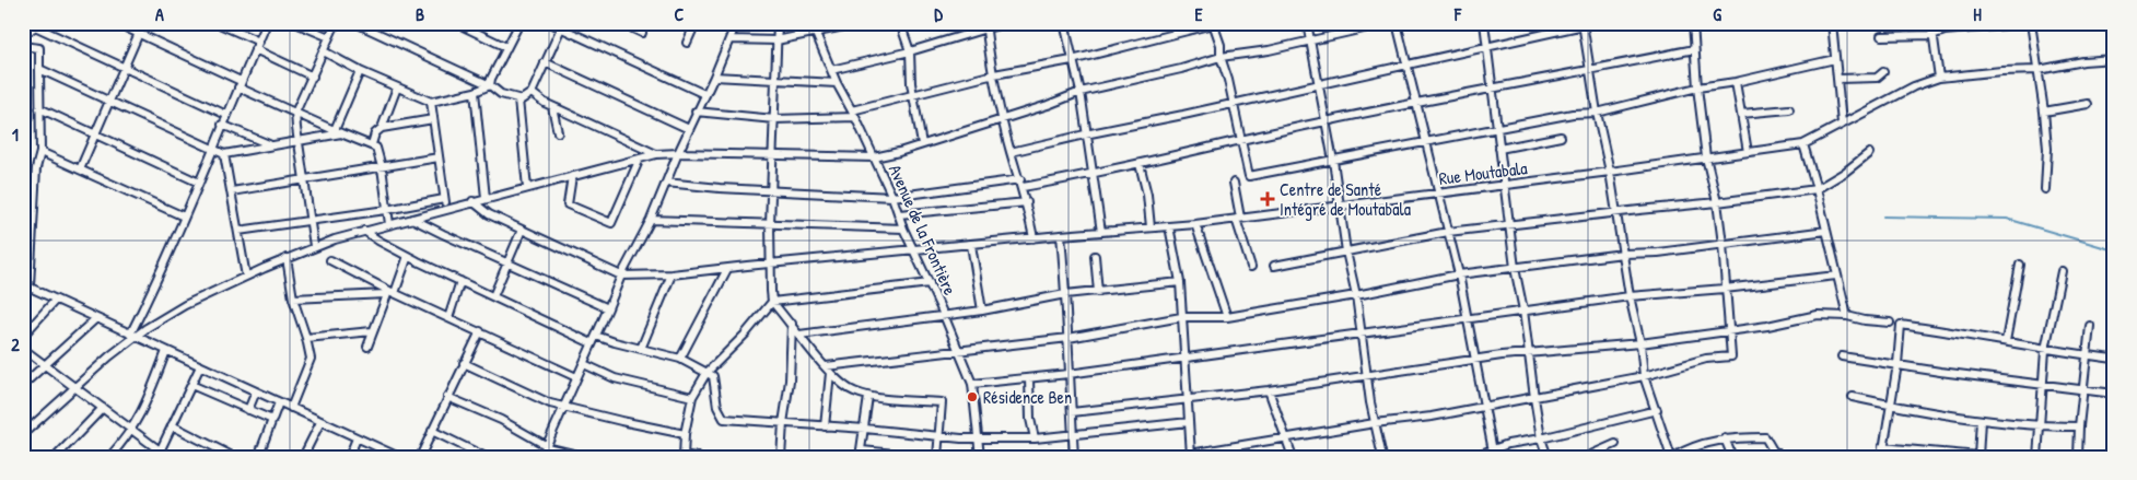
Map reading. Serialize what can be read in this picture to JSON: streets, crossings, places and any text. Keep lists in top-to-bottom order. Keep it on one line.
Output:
{"streets":{"street":["Rue Moutabala","Avenue de la Frontière"]},"crossings":[["Rue Moutabala","Avenue de la Frontière"]],"places":{"health":["Centre de Santé Intégré de Moutabala"],"other":["Résidence Ben"]},"grid":{"columns":["A","B","C","D","E","F","G","H"],"rows":["1","2"]}}
